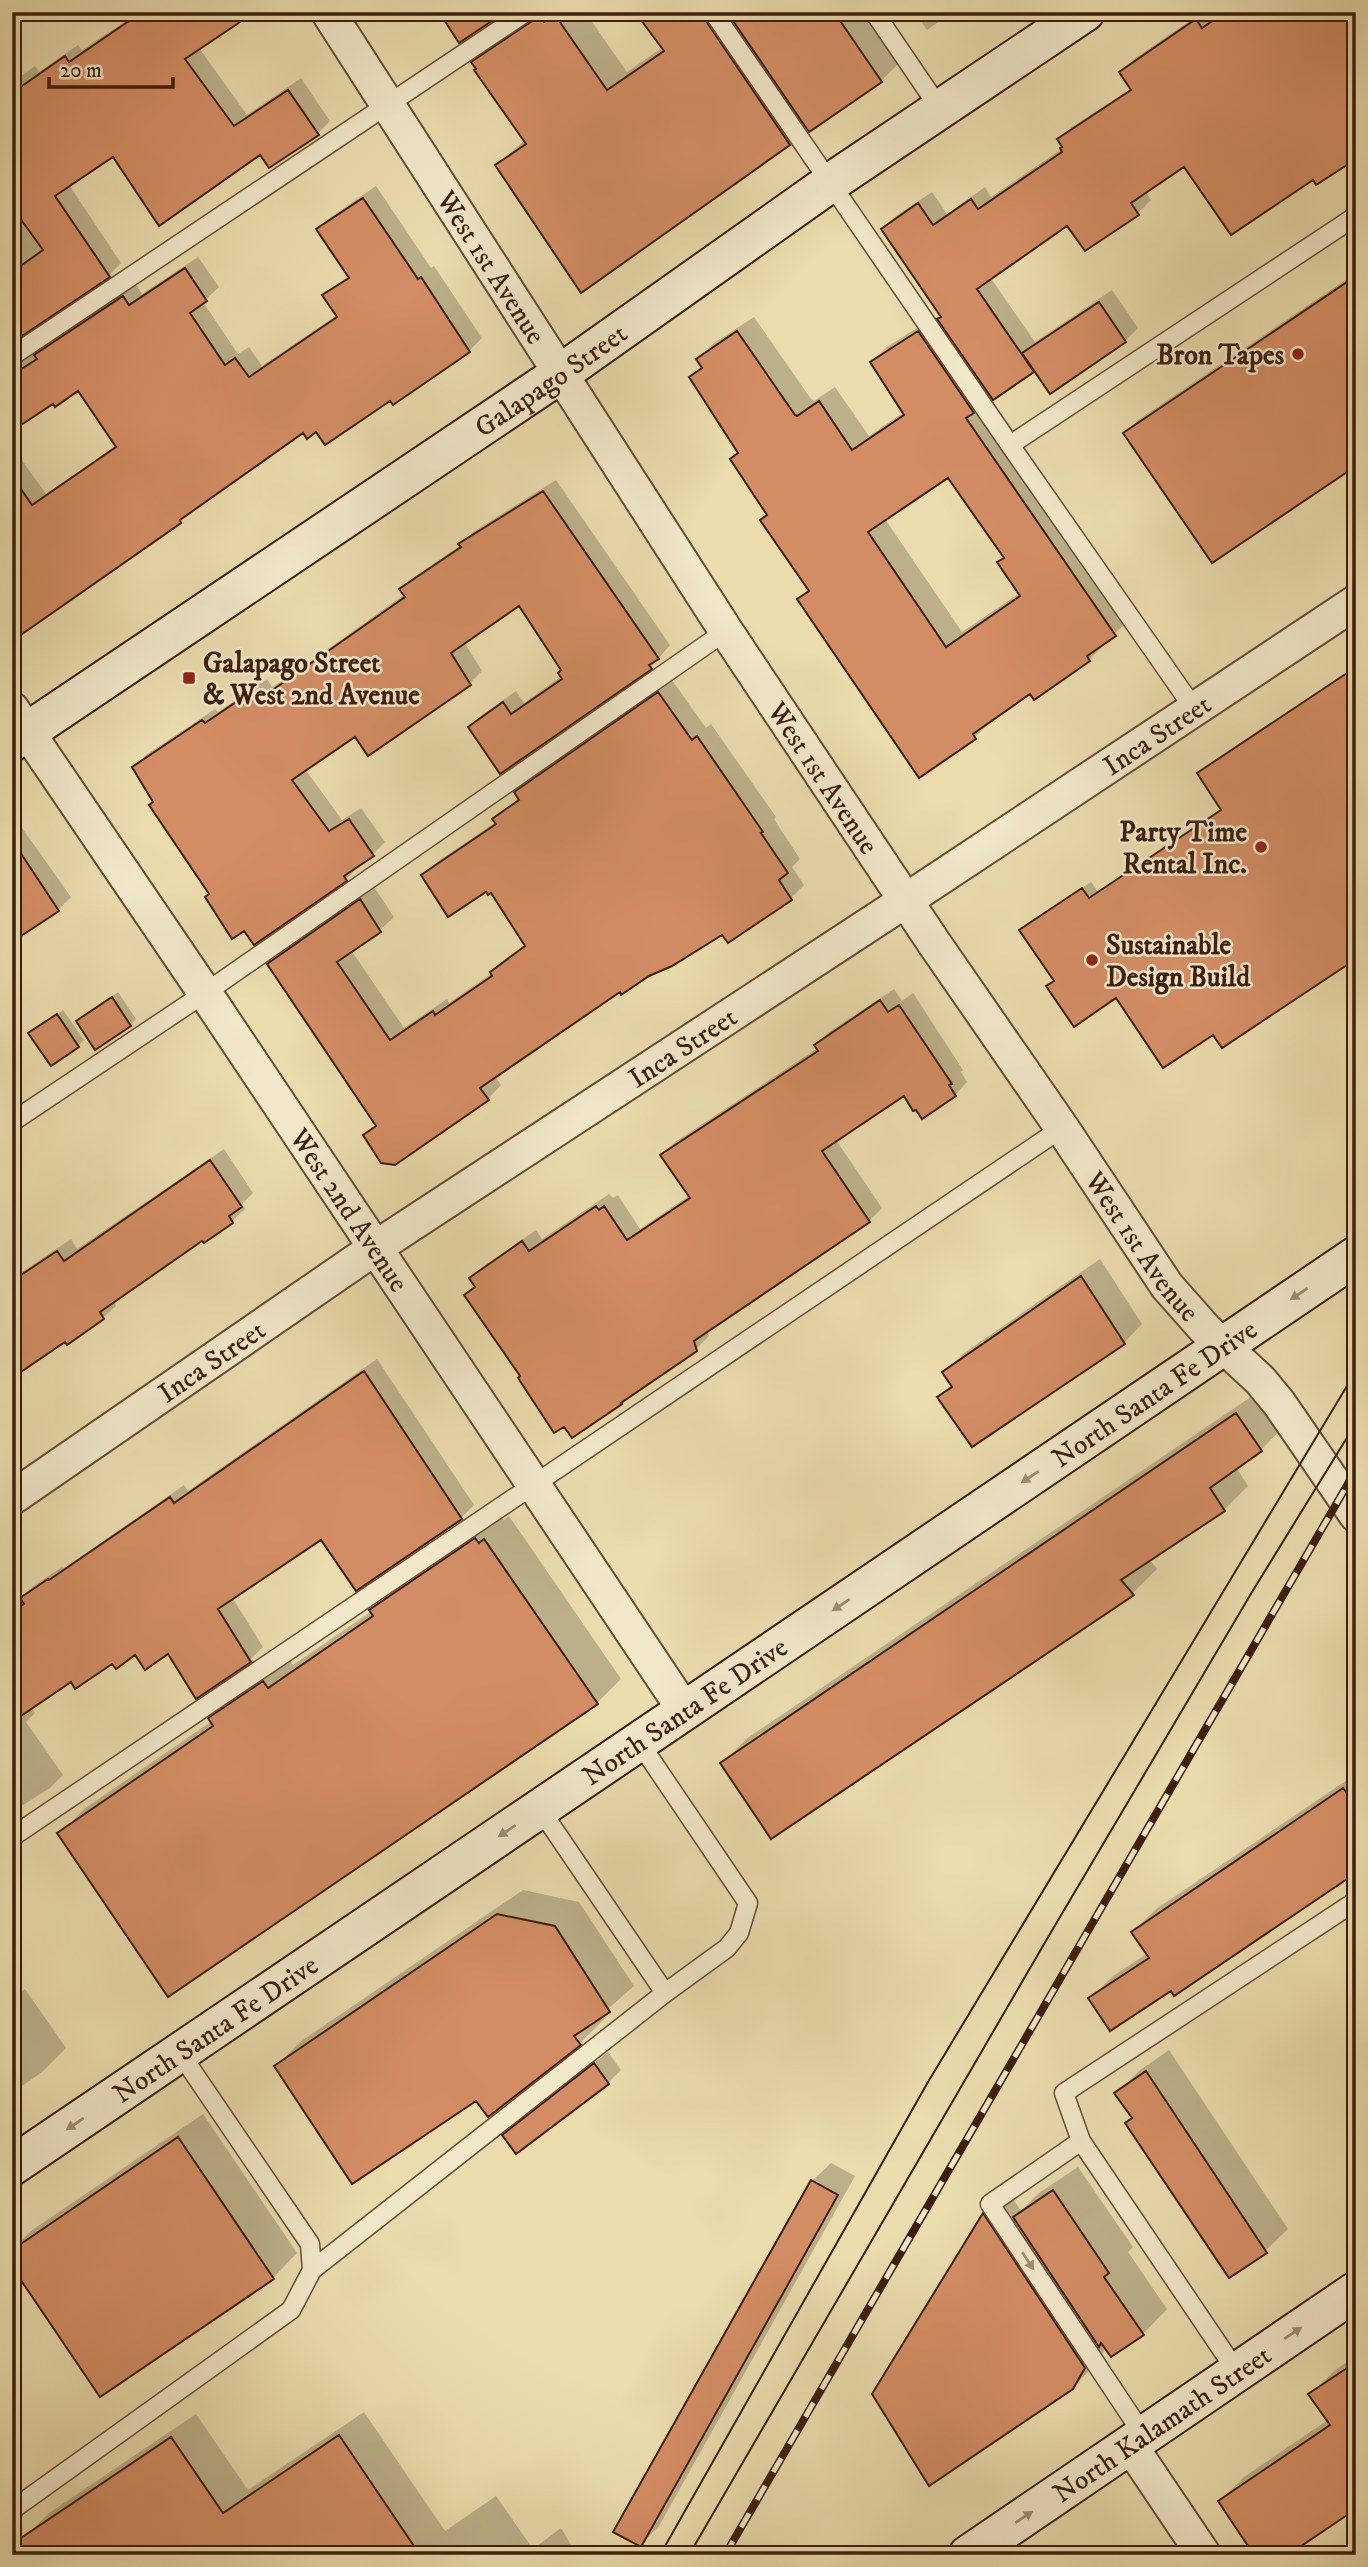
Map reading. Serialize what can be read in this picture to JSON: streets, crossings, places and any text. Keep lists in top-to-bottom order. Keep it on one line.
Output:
{"streets":{"main road":["Galapago Street","North Santa Fe Drive","North Kalamath Street"],"street":["West 1st Avenue","Inca Street","West 2nd Avenue"]},"crossings":[["West 1st Avenue","Galapago Street"],["West 1st Avenue","Inca Street"],["West 1st Avenue","North Santa Fe Drive"],["Galapago Street","West 2nd Avenue"],["Inca Street","West 2nd Avenue"],["West 2nd Avenue","North Santa Fe Drive"]],"one_way":["North Santa Fe Drive","North Kalamath Street"],"places":{"other":["Bron Tapes","Party Time Rental Inc.","Sustainable Design Build"],"transit":["Galapago Street & West 2nd Avenue"]},"scale_bar":"20 m"}
